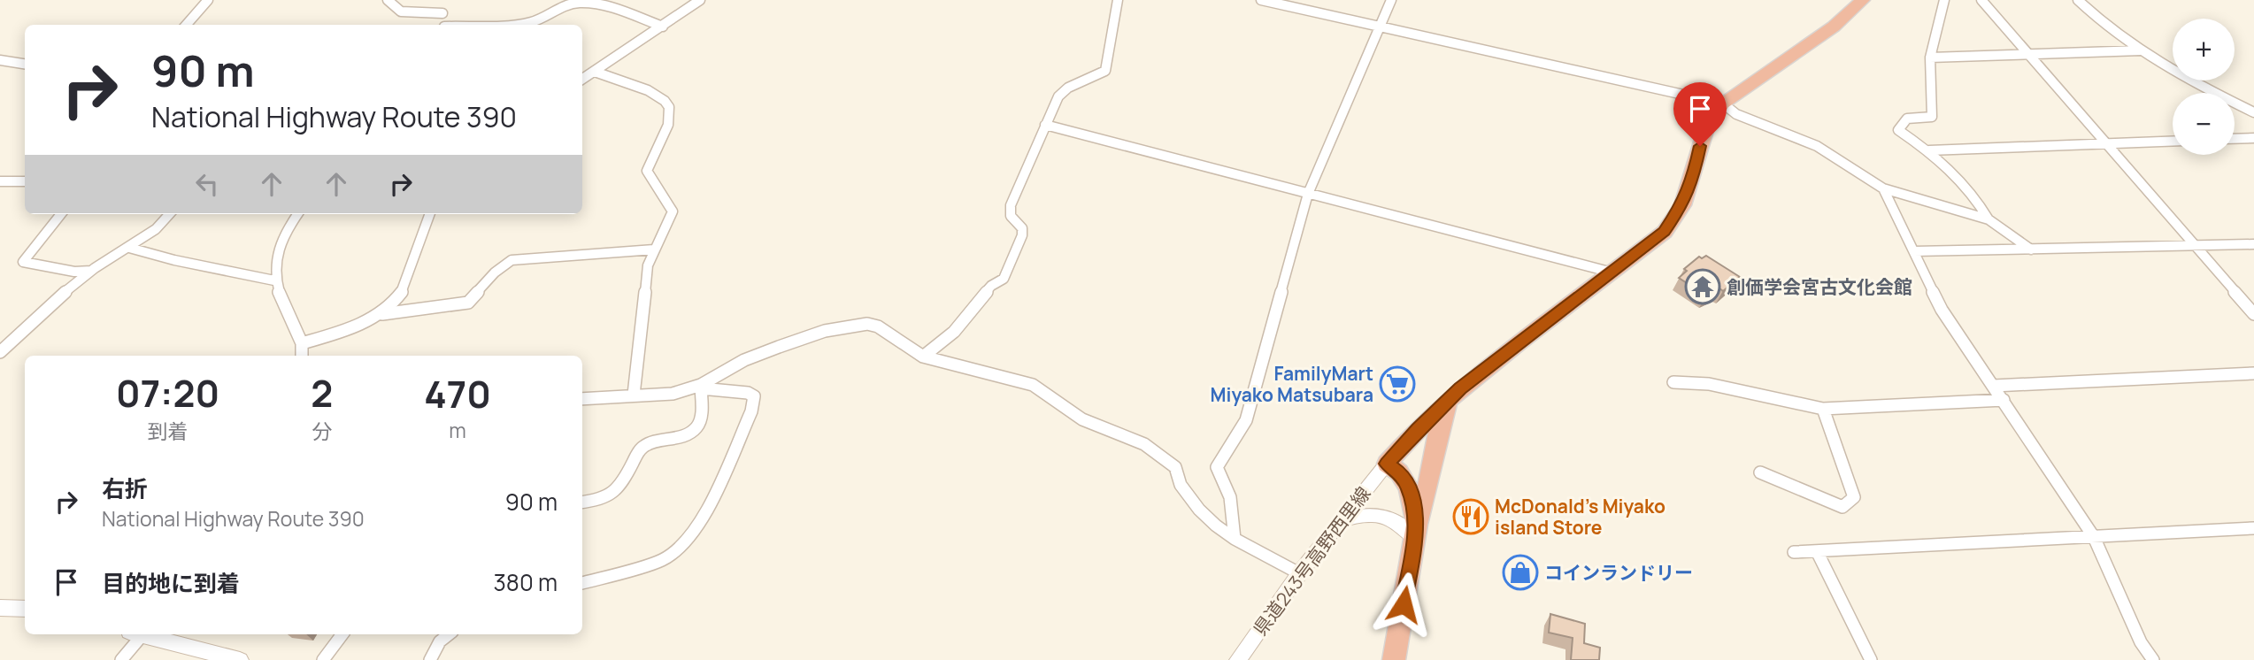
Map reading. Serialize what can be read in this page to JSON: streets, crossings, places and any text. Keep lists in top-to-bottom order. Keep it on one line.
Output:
{"streets":{"main road":["県道243号高野西里線"]},"places":{"temple":["創価学会宮古文化会館"],"supermarket":["FamilyMart Miyako Matsubara"],"restaurant":["McDonald's Miyako island Store"],"shop":["コインランドリー"]},"page":{"map_buttons":["+","−"],"turn":["90 m","National Highway Route 390"],"eta":["07:20","到着","2","分","470","m"],"list":[{"name":"右折","note":"National Highway Route 390","value":"90 m"},{"name":"目的地に到着","value":"380 m"}]}}
